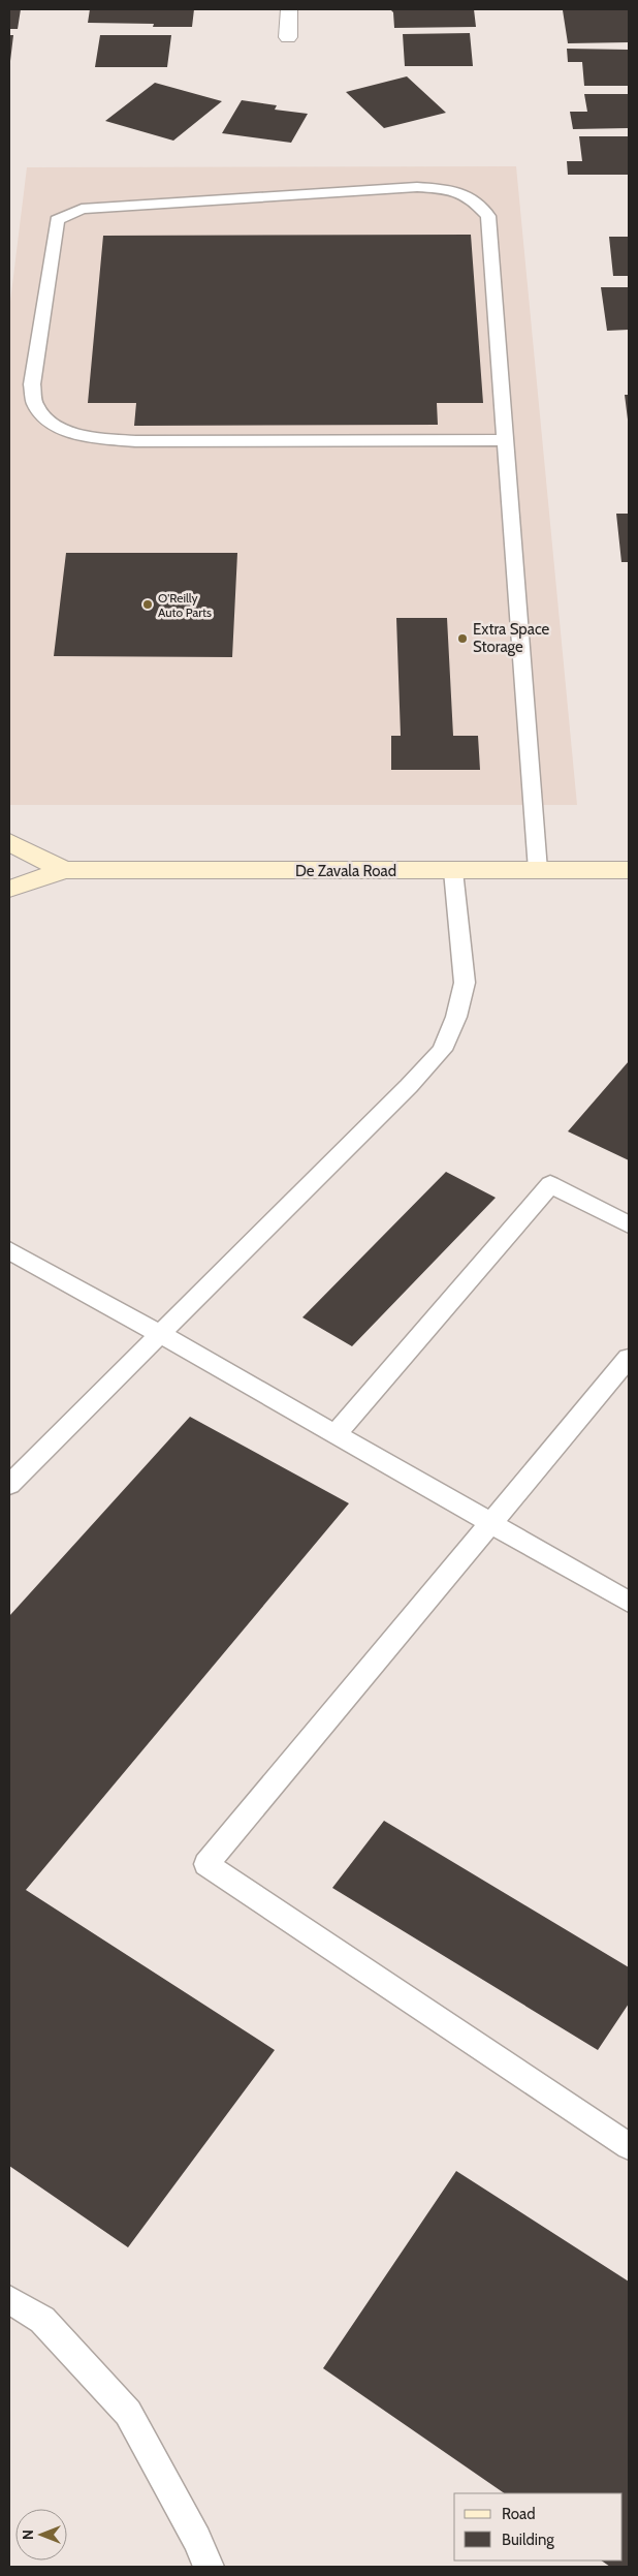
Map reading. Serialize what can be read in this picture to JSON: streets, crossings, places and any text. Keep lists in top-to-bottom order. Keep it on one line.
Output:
{"streets":{"main road":["De Zavala Road"]},"places":["O'Reilly Auto Parts","Extra Space Storage"],"legend":["Road","Building"],"north":"left"}
